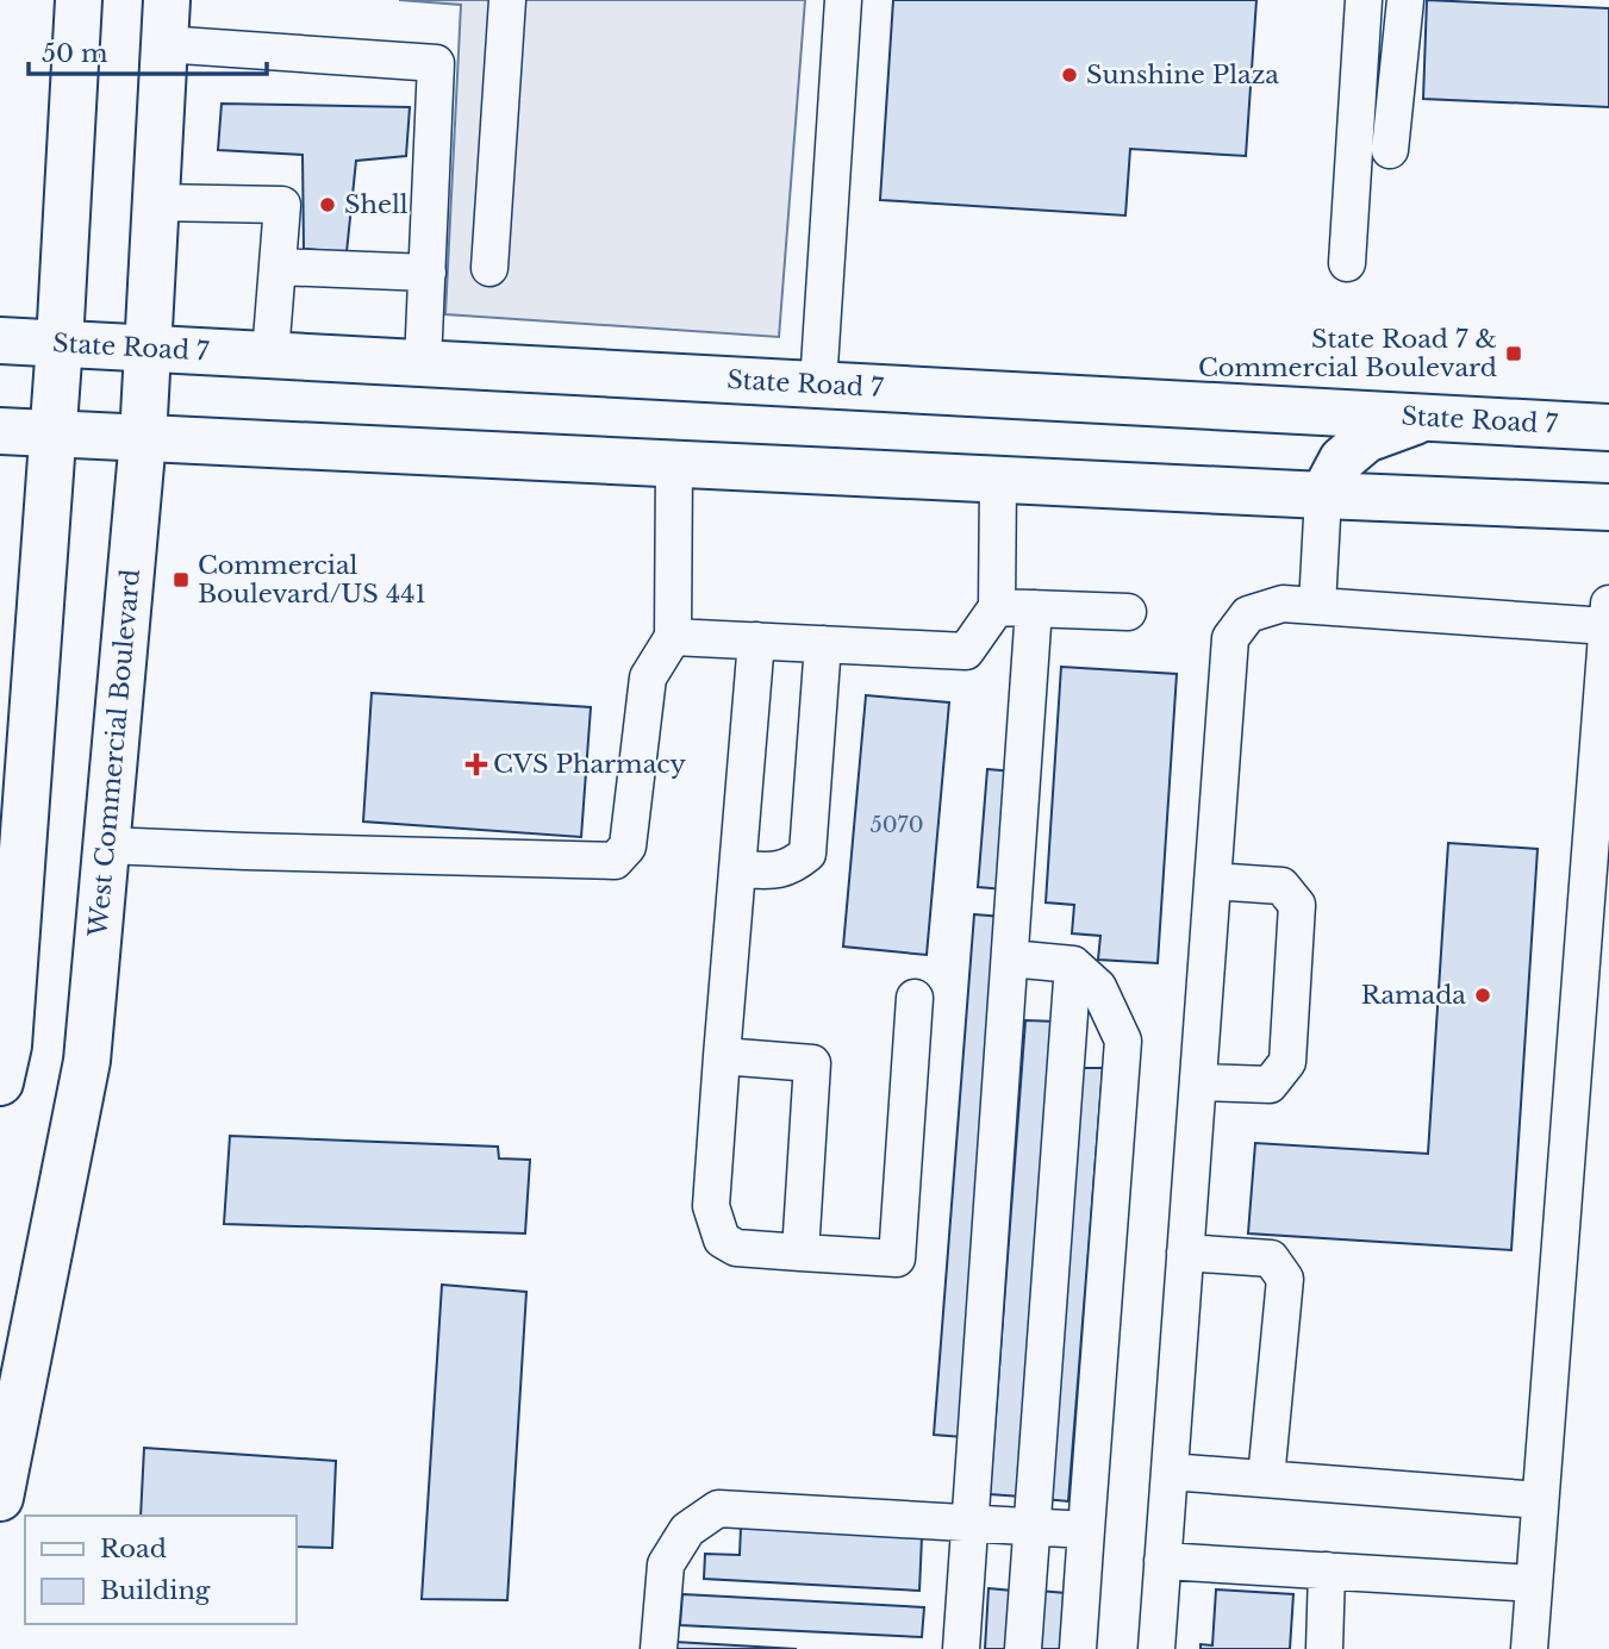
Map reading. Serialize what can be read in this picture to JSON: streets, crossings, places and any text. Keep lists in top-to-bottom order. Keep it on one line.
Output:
{"streets":{"main road":["State Road 7","West Commercial Boulevard"]},"crossings":[["State Road 7","West Commercial Boulevard"]],"places":{"other":["Sunshine Plaza","Shell","Ramada"],"transit":["State Road 7 & Commercial Boulevard","Commercial Boulevard/US 441"],"health":["CVS Pharmacy"]},"house_numbers":["5070"],"legend":["Road","Building"],"scale_bar":"50 m"}
